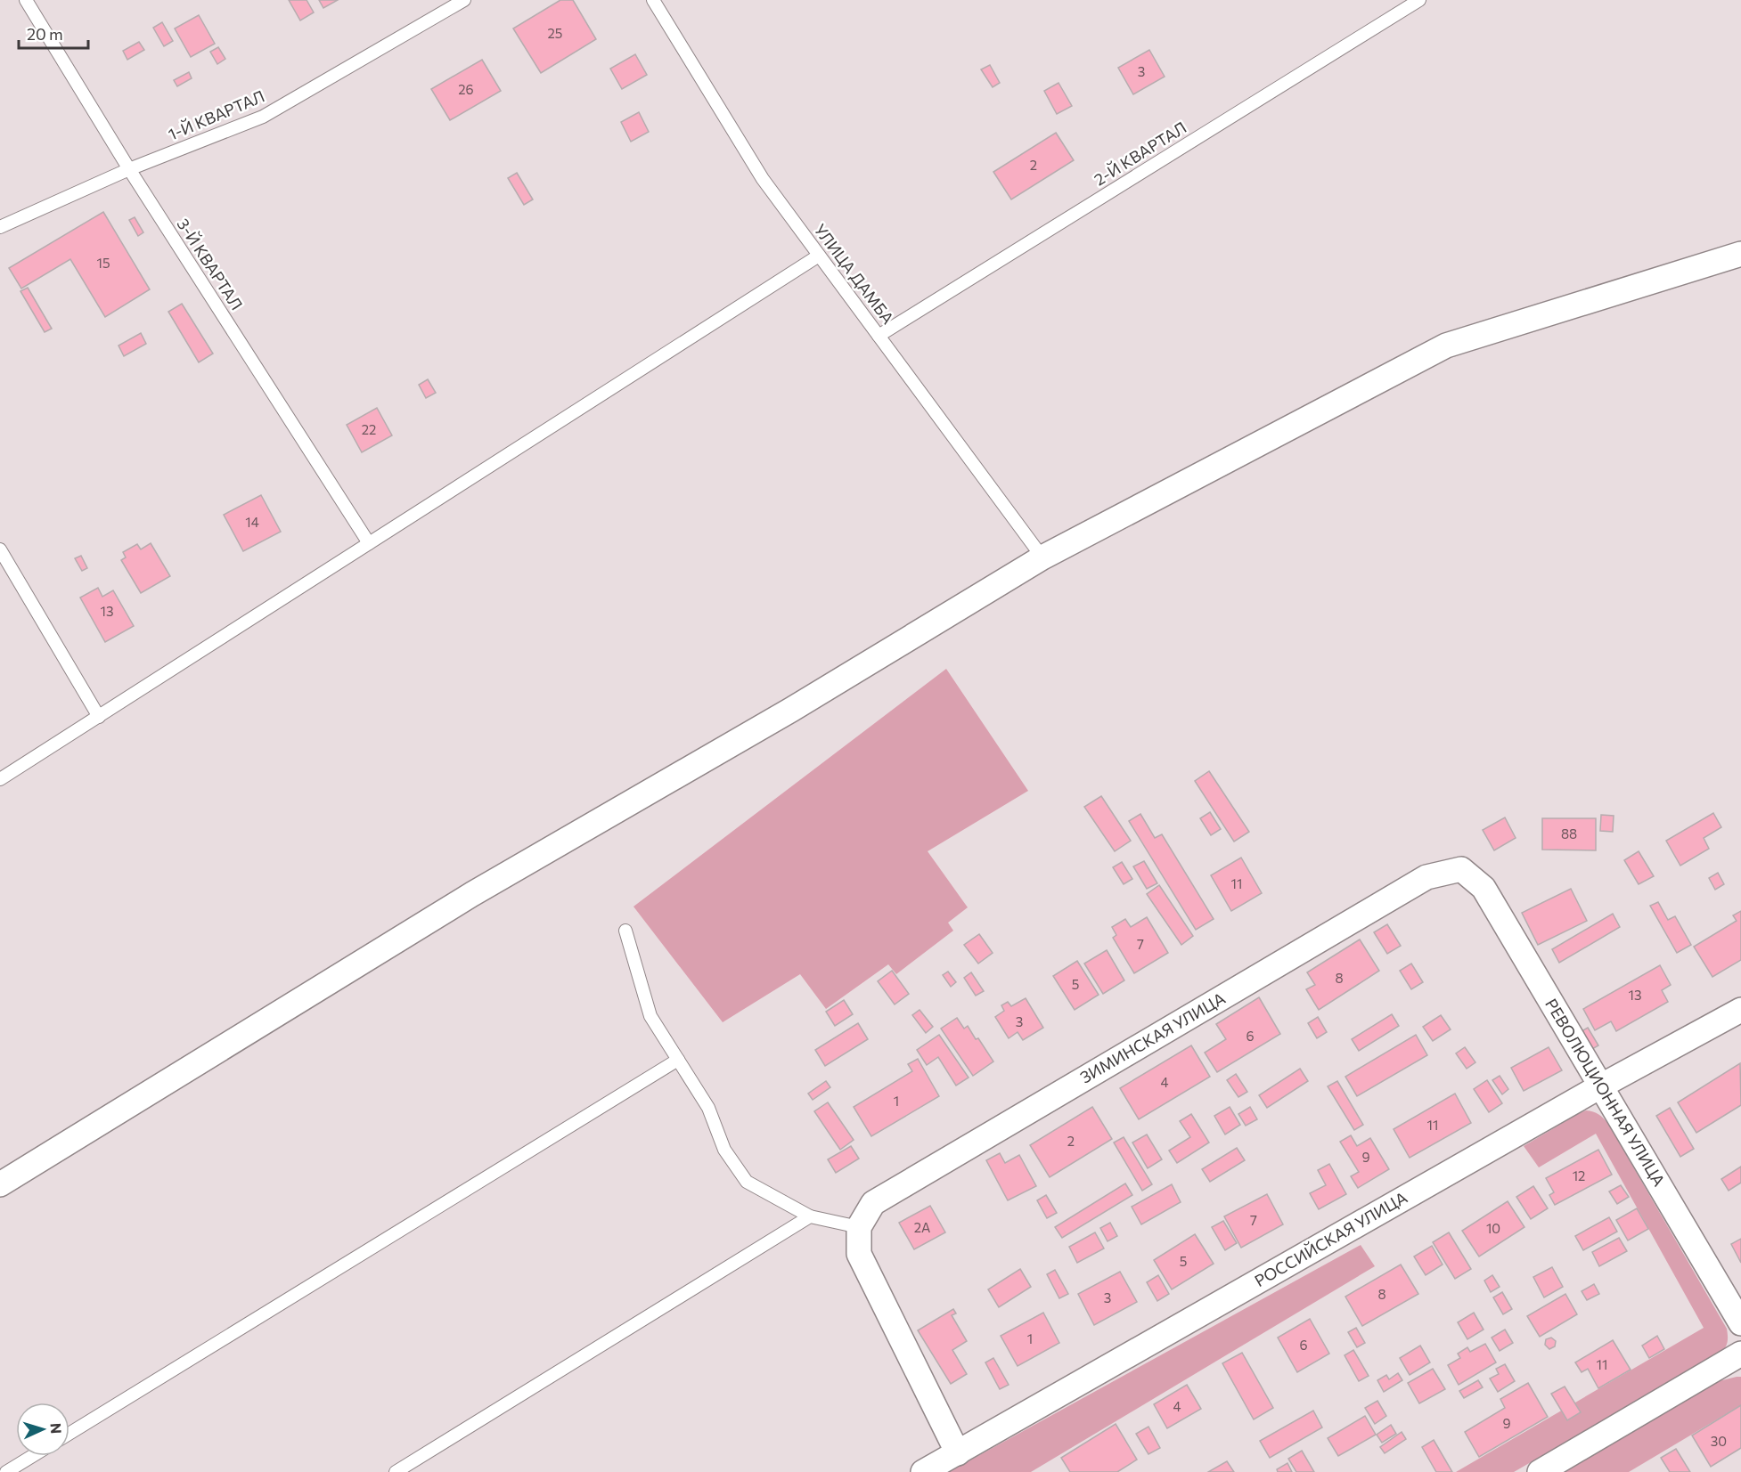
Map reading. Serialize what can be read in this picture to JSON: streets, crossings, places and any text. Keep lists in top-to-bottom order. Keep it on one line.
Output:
{"streets":{"street":["ЗИМИНСКАЯ УЛИЦА","РЕВОЛЮЦИОННАЯ УЛИЦА","РОССИЙСКАЯ УЛИЦА"],"lane":["1-Й КВАРТАЛ","2-Й КВАРТАЛ","3-Й КВАРТАЛ","УЛИЦА ДАМБА"]},"crossings":[["1-Й КВАРТАЛ","3-Й КВАРТАЛ"],["2-Й КВАРТАЛ","УЛИЦА ДАМБА"],["ЗИМИНСКАЯ УЛИЦА","РЕВОЛЮЦИОННАЯ УЛИЦА"],["РЕВОЛЮЦИОННАЯ УЛИЦА","РОССИЙСКАЯ УЛИЦА"]],"house_numbers":["25","3","26","2","15","22","14","13","88","11","7","8","5","13","3","6","4","1","11","2","9","12","7","2А","10","5","8","3","1","6","11","4","9","30"],"scale_bar":"20 m","north":"right"}
